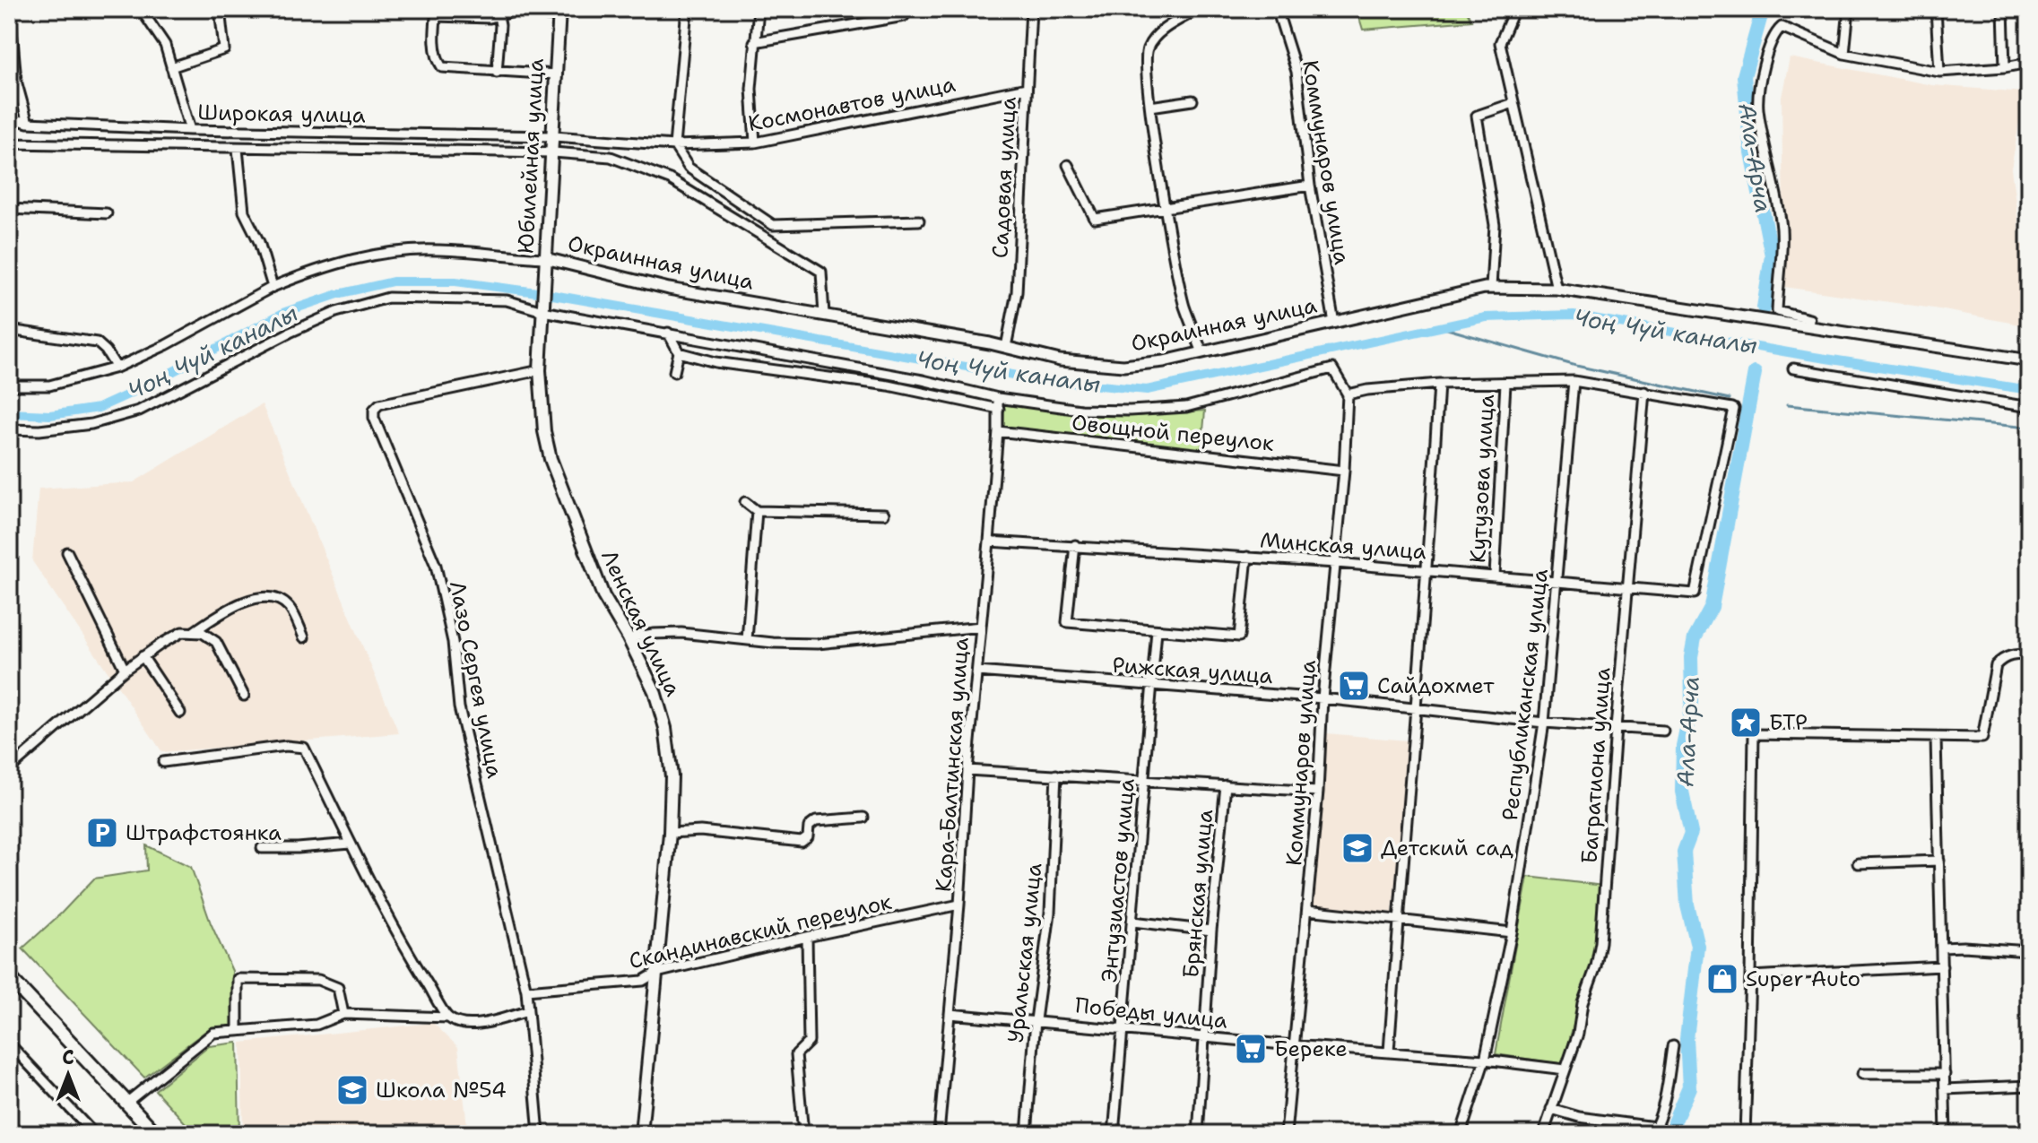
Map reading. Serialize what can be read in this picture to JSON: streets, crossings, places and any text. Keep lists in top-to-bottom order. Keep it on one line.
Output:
{"streets":{"main road":["Юбилейная улица","Ленская улица"],"street":["Космонавтов улица","Широкая улица","Коммунаров улица","Садовая улица","Окраинная улица","Овощной переулок","Кутузова улица","Минская улица","Рижская улица","Лазо Сергея улица","Республиканская улица","Кара-Балтинская улица","Багратиона улица","Энтузиастов улица","Брянская улица","Скандинавский переулок","Уральская улица","Победы улица"]},"crossings":[["Космонавтов улица","Широкая улица"],["Космонавтов улица","Юбилейная улица"],["Космонавтов улица","Садовая улица"],["Широкая улица","Юбилейная улица"],["Юбилейная улица","Окраинная улица"],["Юбилейная улица","Ленская улица"],["Коммунаров улица","Окраинная улица"],["Коммунаров улица","Овощной переулок"],["Коммунаров улица","Минская улица"],["Коммунаров улица","Рижская улица"],["Коммунаров улица","Победы улица"],["Садовая улица","Окраинная улица"],["Овощной переулок","Кара-Балтинская улица"],["Кутузова улица","Минская улица"],["Минская улица","Республиканская улица"],["Минская улица","Кара-Балтинская улица"],["Минская улица","Багратиона улица"],["Ленская улица","Лазо Сергея улица"],["Ленская улица","Скандинавский переулок"],["Рижская улица","Республиканская улица"],["Рижская улица","Кара-Балтинская улица"],["Рижская улица","Багратиона улица"],["Рижская улица","Энтузиастов улица"],["Лазо Сергея улица","Скандинавский переулок"],["Республиканская улица","Победы улица"],["Кара-Балтинская улица","Скандинавский переулок"],["Кара-Балтинская улица","Победы улица"],["Багратиона улица","Победы улица"],["Энтузиастов улица","Победы улица"],["Брянская улица","Победы улица"],["Уральская улица","Победы улица"]],"water":["Ала-Арча","Чоң Чүй каналы"],"places":{"supermarket":["Сайдохмет","Береке"],"place":["БТР"],"parking":["Штрафстоянка"],"school or university":["Детский сад","Школа №54"],"shop":["Super Auto"]},"north":"top"}
